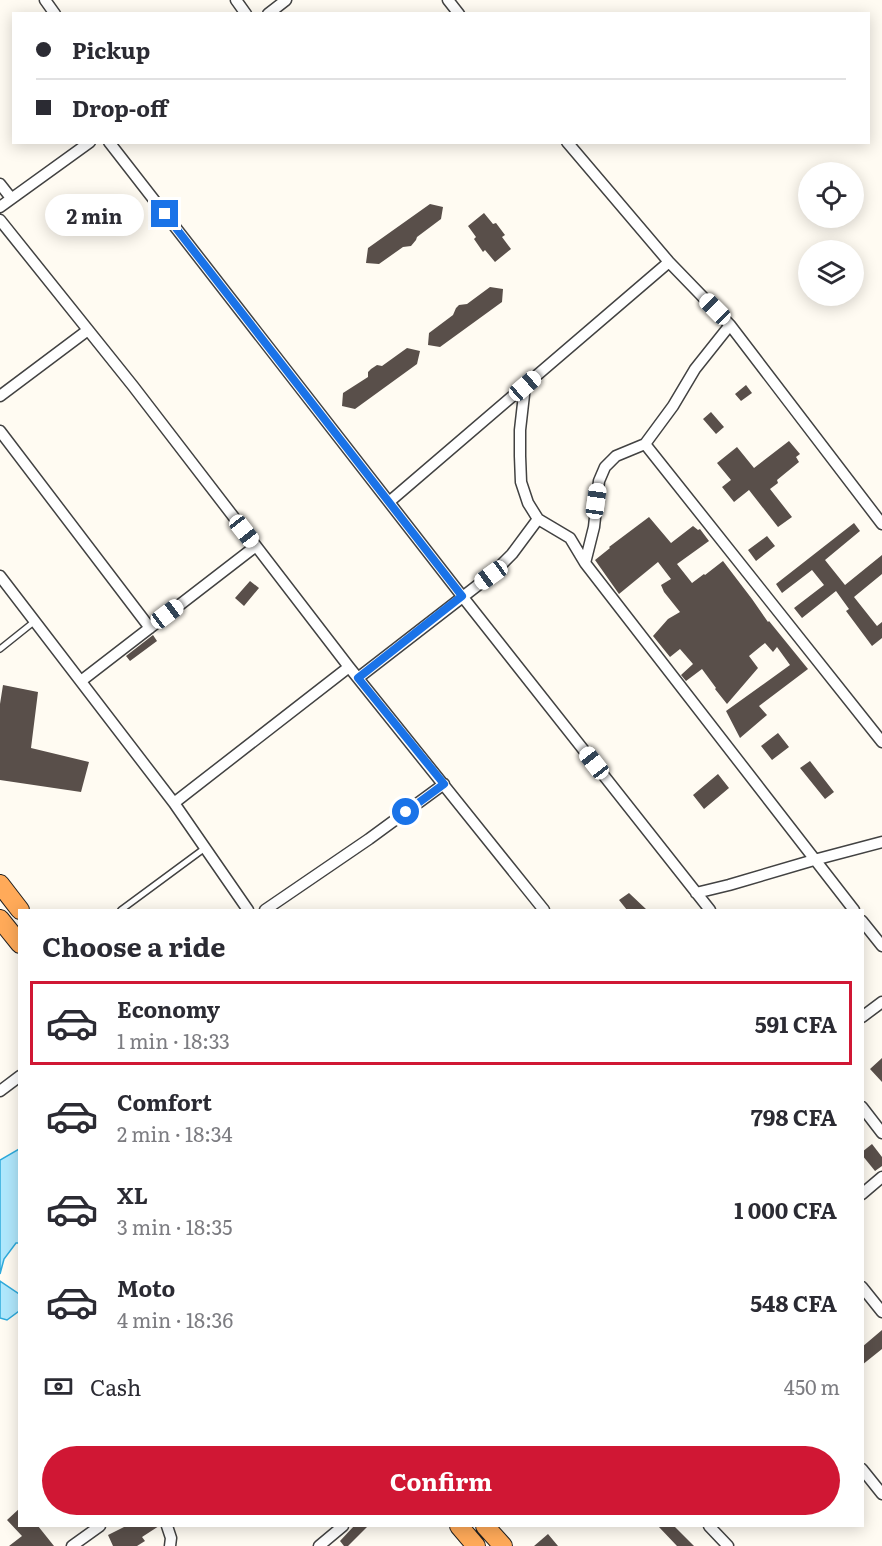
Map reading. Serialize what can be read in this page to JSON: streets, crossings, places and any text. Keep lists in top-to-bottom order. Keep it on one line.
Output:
{"page":{"banner":["Pickup","Drop-off"],"bubble":"2 min","heading":"Choose a ride","list":[{"name":"Economy","note":"1 min · 18:33","value":"591 CFA"},{"name":"Comfort","note":"2 min · 18:34","value":"798 CFA"},{"name":"XL","note":"3 min · 18:35","value":"1 000 CFA"},{"name":"Moto","note":"4 min · 18:36","value":"548 CFA"}],"pay":["Cash","450 m"],"buttons":"Confirm"}}
